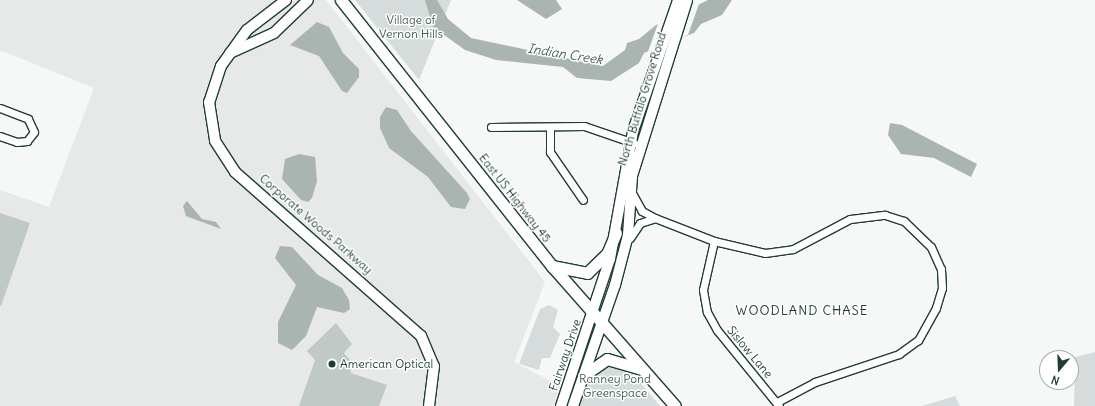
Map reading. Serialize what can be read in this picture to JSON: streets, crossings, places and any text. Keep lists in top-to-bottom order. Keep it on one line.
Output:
{"streets":{"main road":["North Buffalo Grove Road","East US Highway 45","Corporate Woods Parkway","Fairway Drive"],"street":["Sislow Lane"]},"crossings":[["North Buffalo Grove Road","East US Highway 45"],["North Buffalo Grove Road","Fairway Drive"],["East US Highway 45","Fairway Drive"]],"districts":["WOODLAND CHASE"],"water":["Indian Creek"],"parks":["Village of Vernon Hills","Ranney Pond Greenspace"],"places":["American Optical"],"north":"bottom"}
